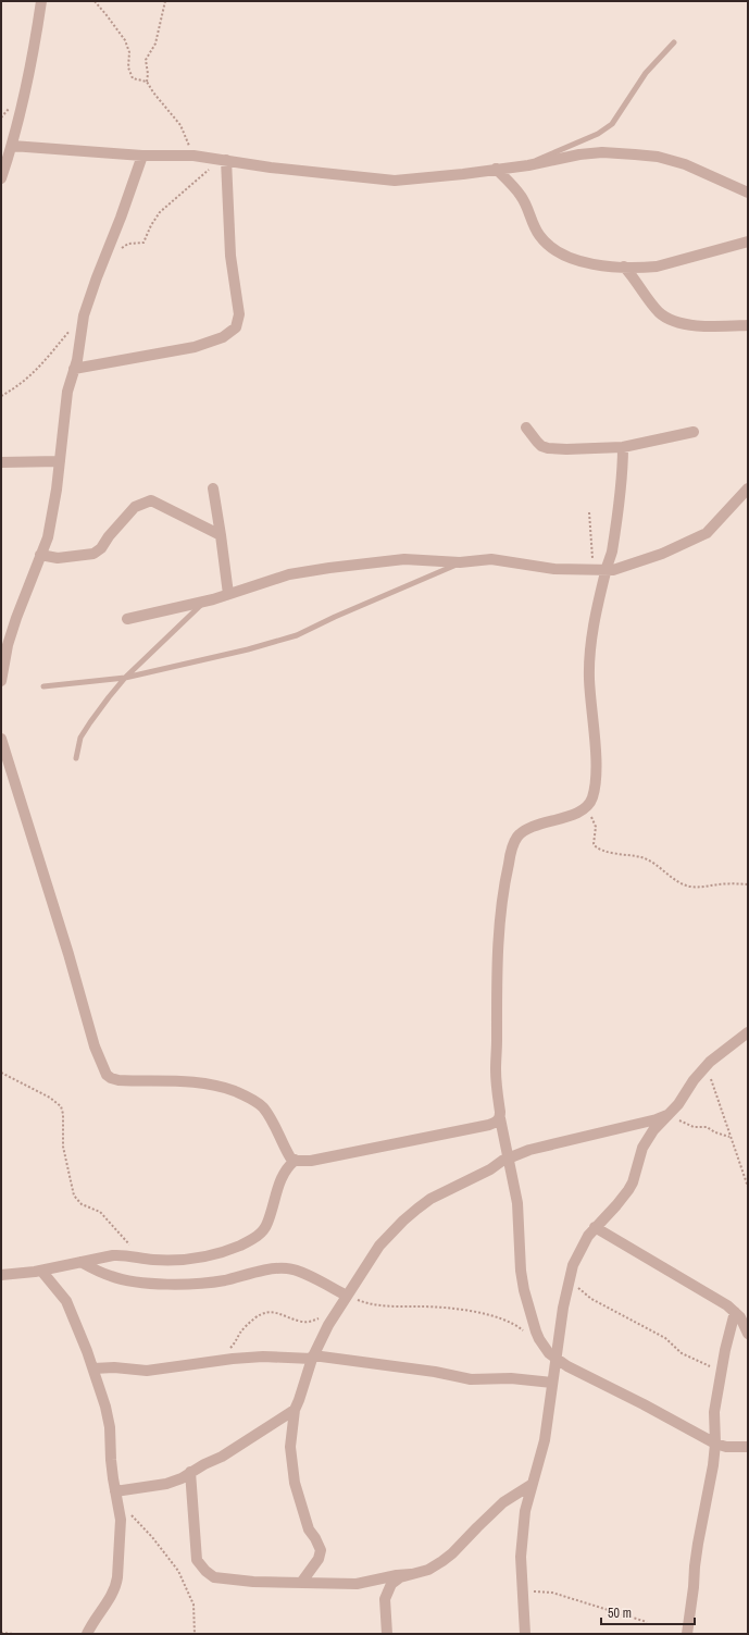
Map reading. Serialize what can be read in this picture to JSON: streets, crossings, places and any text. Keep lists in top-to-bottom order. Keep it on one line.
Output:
{"scale_bar":"50 m"}
